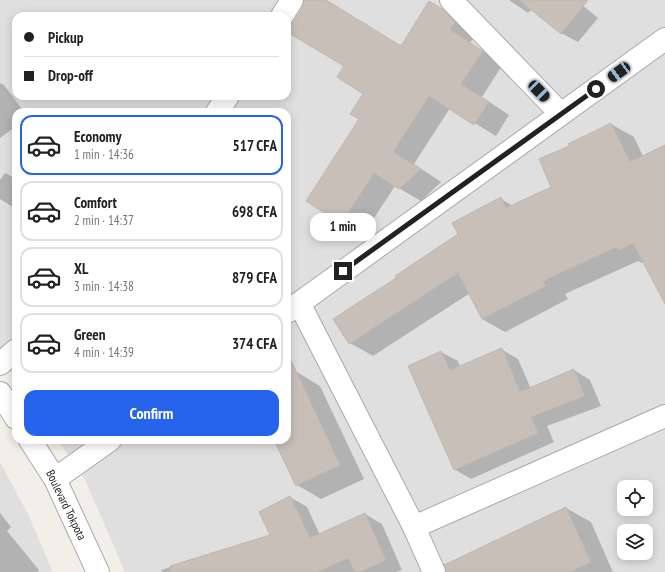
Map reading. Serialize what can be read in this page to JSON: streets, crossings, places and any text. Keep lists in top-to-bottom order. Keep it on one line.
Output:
{"streets":{"street":["Boulevard Tokpota"]},"page":{"banner":["Pickup","Drop-off"],"list":[{"name":"Economy","note":"1 min · 14:36","value":"517 CFA"},{"name":"Comfort","note":"2 min · 14:37","value":"698 CFA"},{"name":"XL","note":"3 min · 14:38","value":"879 CFA"},{"name":"Green","note":"4 min · 14:39","value":"374 CFA"}],"bubble":"1 min","buttons":"Confirm"}}
